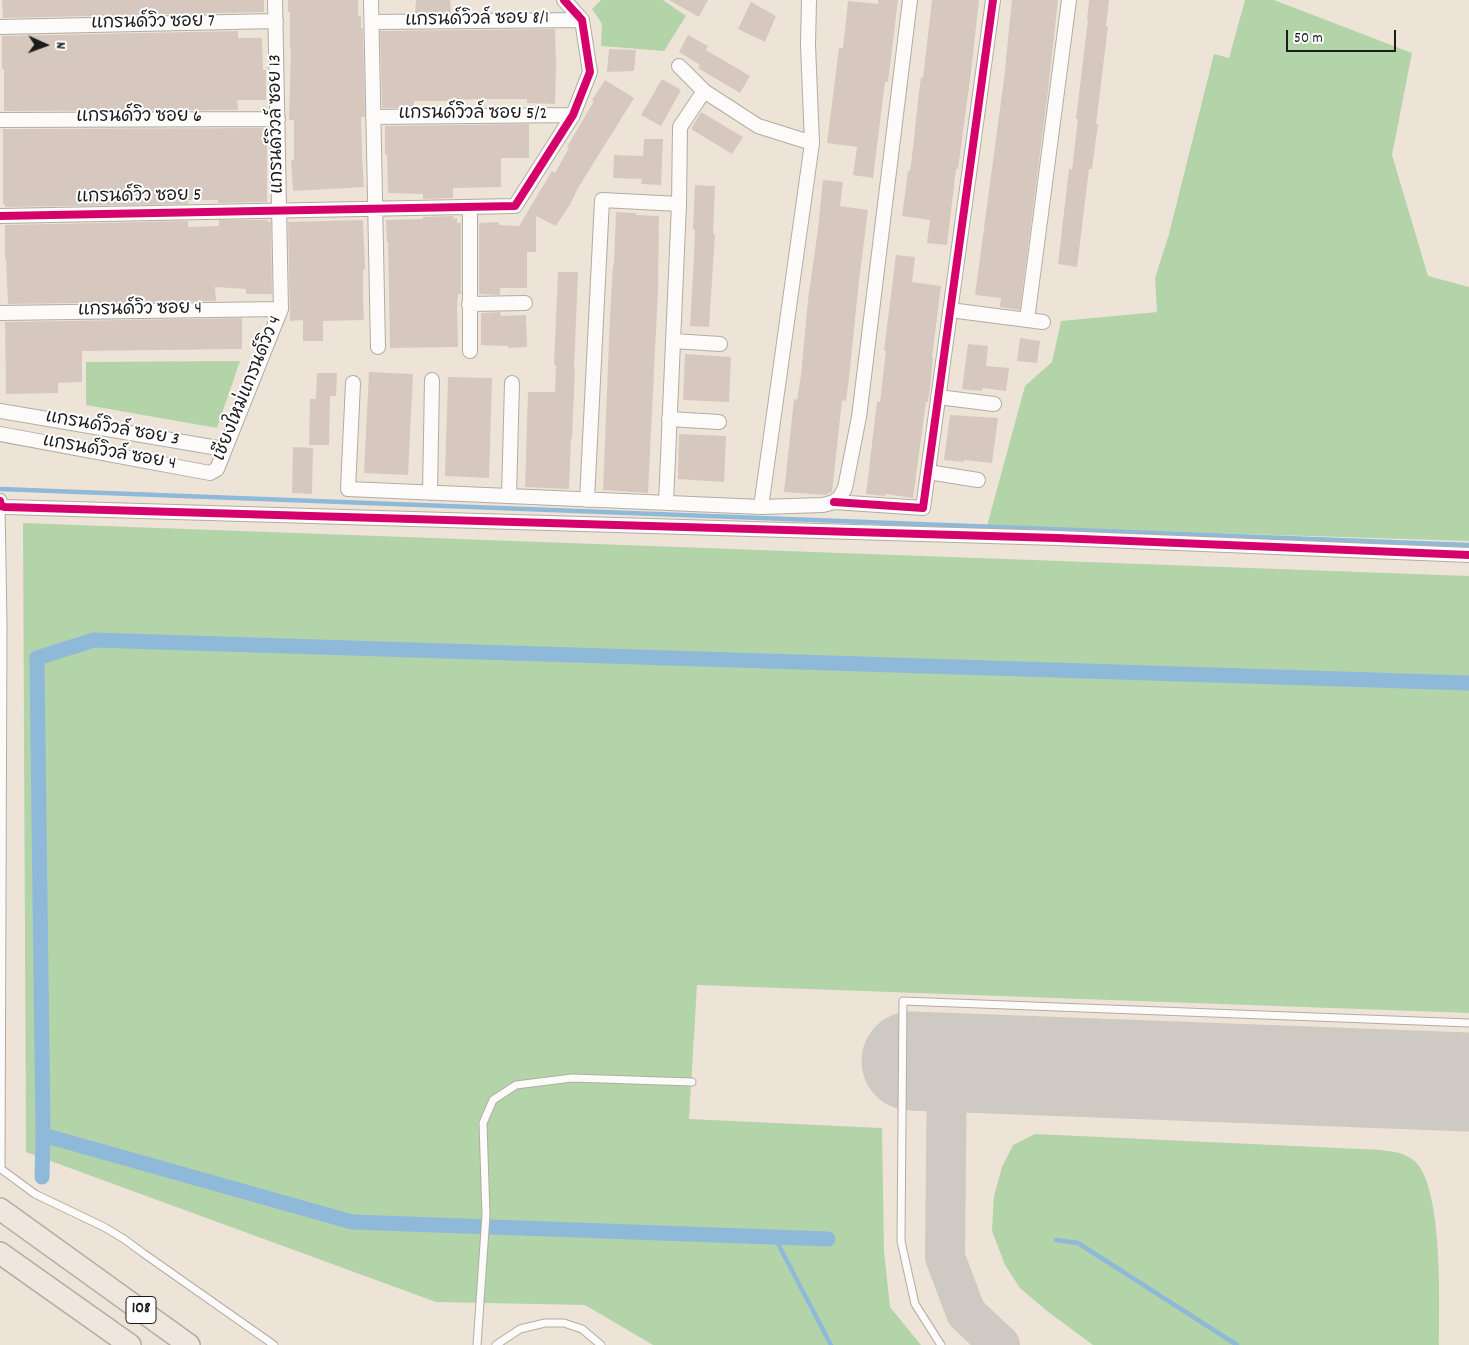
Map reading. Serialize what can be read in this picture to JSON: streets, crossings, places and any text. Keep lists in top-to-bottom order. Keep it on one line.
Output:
{"streets":{"main road":["108"],"street":["แกรนด์วิวล์ ซอย 8/1","แกรนด์วิว ซอย 7","แกรนด์วิวล์ ซอย 5/2","แกรนด์วิว ซอย 6","แกรนด์วิวล์ ซอย 13","แกรนด์วิว ซอย 5","แกรนด์วิว ซอย 4","เชียงใหม่แกรนด์วิว 4","แกรนด์วิวล์ ซอย 3","แกรนด์วิวล์ ซอย 4"]},"crossings":[["แกรนด์วิว ซอย 7","แกรนด์วิวล์ ซอย 13"],["แกรนด์วิวล์ ซอย 5/2","แกรนด์วิว ซอย 5"],["แกรนด์วิว ซอย 6","แกรนด์วิวล์ ซอย 13"],["แกรนด์วิวล์ ซอย 13","แกรนด์วิว ซอย 5"],["แกรนด์วิวล์ ซอย 13","แกรนด์วิว ซอย 4"],["แกรนด์วิวล์ ซอย 13","เชียงใหม่แกรนด์วิว 4"],["แกรนด์วิว ซอย 4","เชียงใหม่แกรนด์วิว 4"],["เชียงใหม่แกรนด์วิว 4","แกรนด์วิวล์ ซอย 3"],["เชียงใหม่แกรนด์วิว 4","แกรนด์วิวล์ ซอย 4"]],"scale_bar":"50 m","north":"right"}
